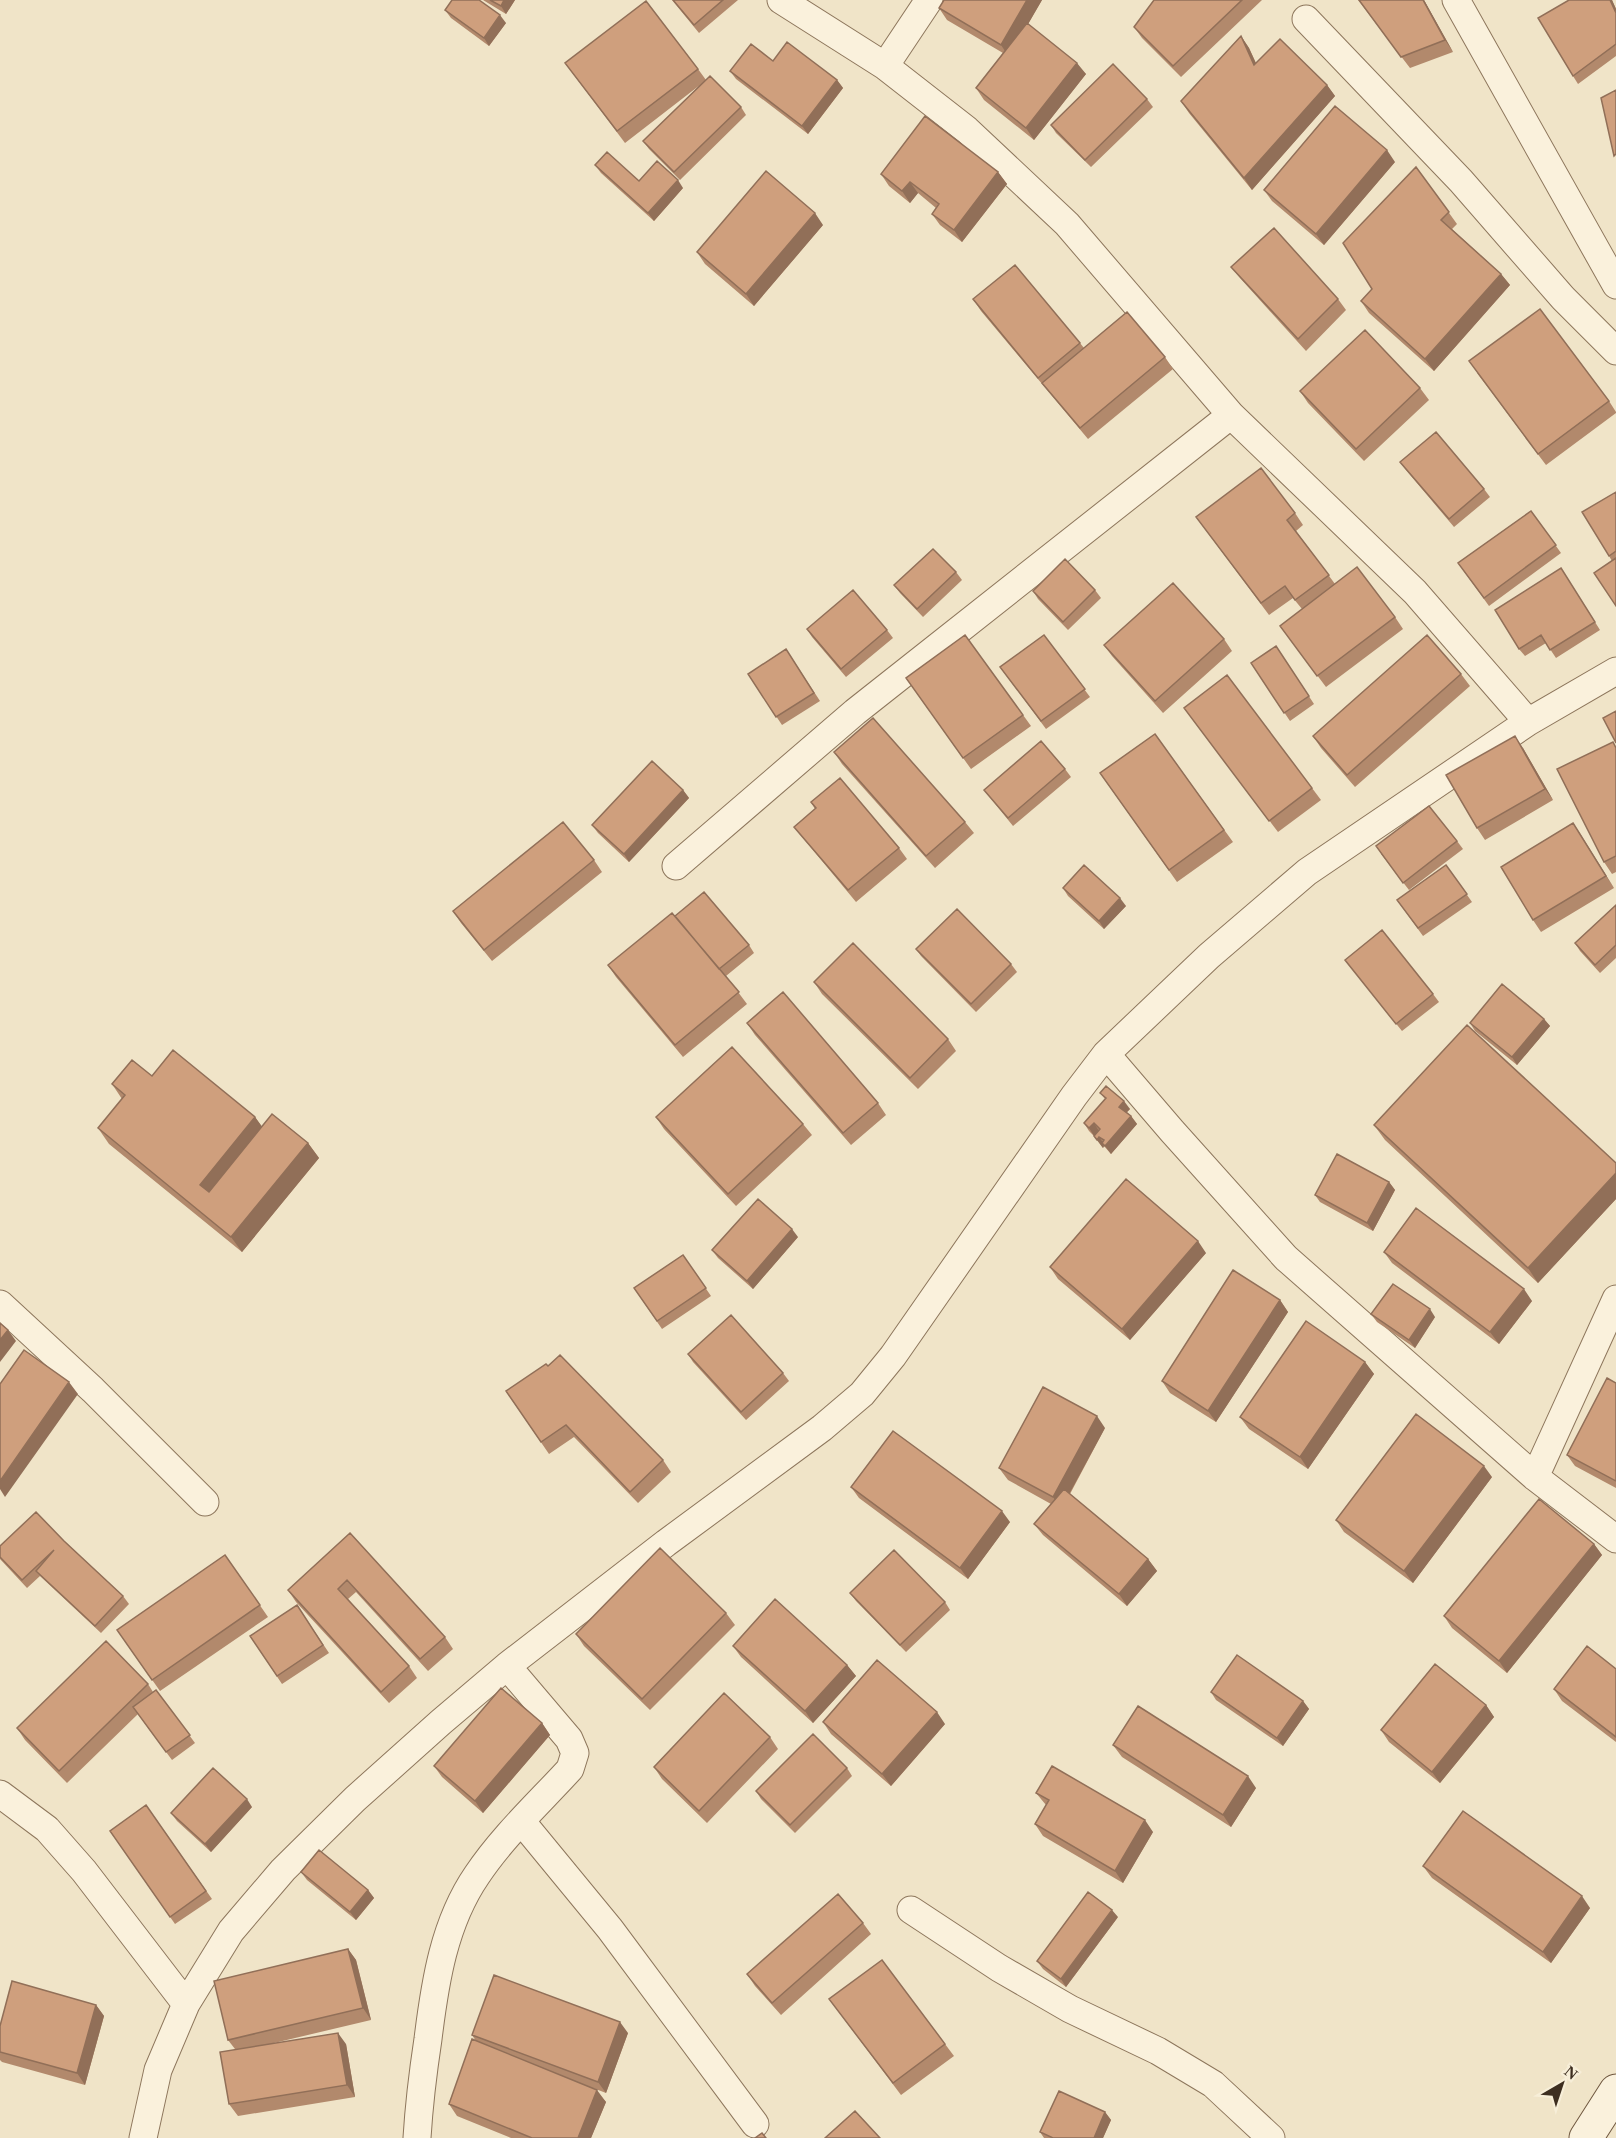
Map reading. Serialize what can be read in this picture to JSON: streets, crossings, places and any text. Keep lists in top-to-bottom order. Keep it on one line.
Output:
{"north":"top right"}
